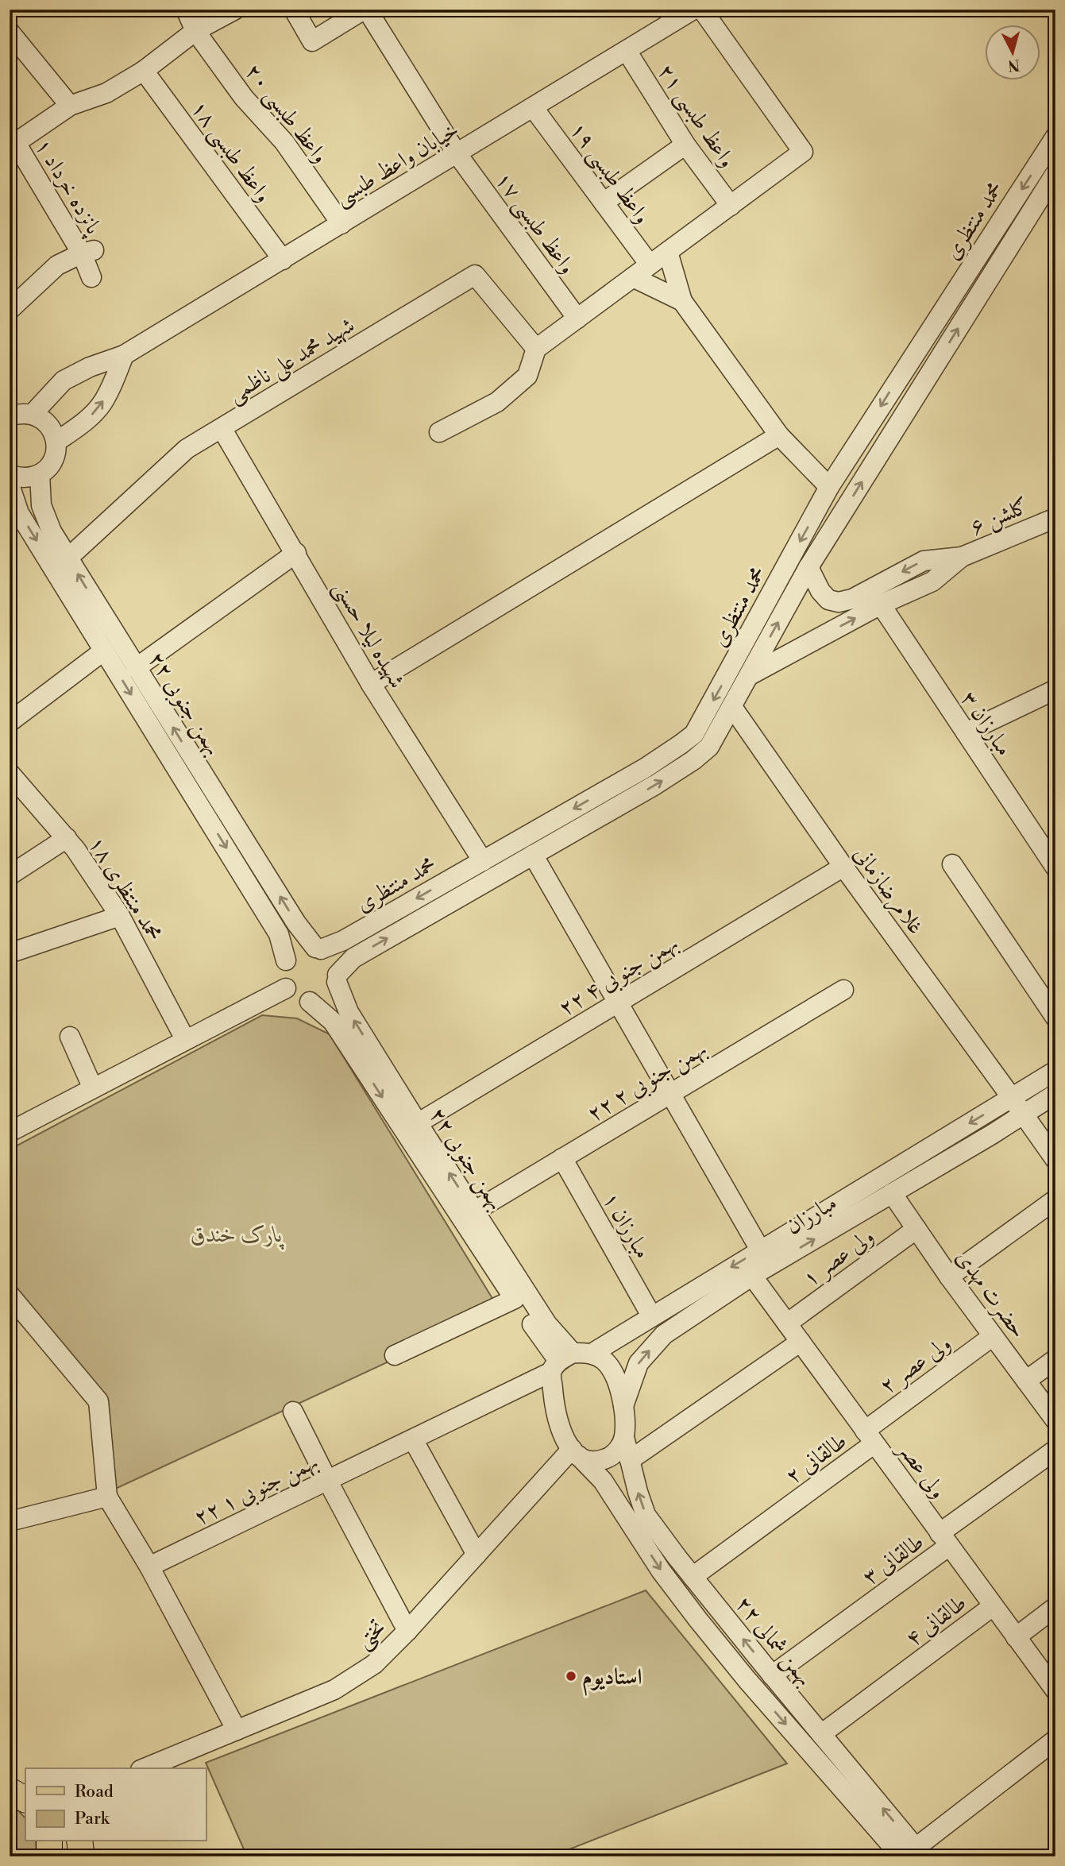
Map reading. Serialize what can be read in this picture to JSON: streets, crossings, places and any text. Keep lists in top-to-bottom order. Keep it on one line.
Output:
{"streets":{"street":["واعظ طبسی ۲۰","واعظ طبسی ۲۱","واعظ طبسی ۱۸","خیابان واعظ طبسی","واعظ طبسی ۱۹","پانزده خرداد ۱","محمد منتظری","واعظ طبسی ۱۷","شهید محمد علی ناظمی","ګلشن ۶","شهیده لیلا حسنی","۲۲ بهمن جنوبی","مبارزان ۳","محمد منتظری ۱۸","غلامرضازمانی","۲۲ بهمن جنوبی ۴","۲۲ بهمن جنوبی ۲","مبارزان","مبارزان ۱","ولی عصر ۱","حضرت مهدی","ولی عصر ۲","طالقانی ۲","ولی عصر","۲۲ بهمن جنوبی ۱","طالقانی ۳","طالقانی ۴","تختی","۲۲ بهمن شمالی"]},"crossings":[["واعظ طبسی ۲۰","خیابان واعظ طبسی"],["واعظ طبسی ۲۱","خیابان واعظ طبسی"],["واعظ طبسی ۱۸","خیابان واعظ طبسی"],["خیابان واعظ طبسی","واعظ طبسی ۱۹"],["خیابان واعظ طبسی","واعظ طبسی ۱۷"],["محمد منتظری","شهیده لیلا حسنی"],["محمد منتظری","۲۲ بهمن جنوبی"],["محمد منتظری","غلامرضازمانی"],["شهید محمد علی ناظمی","شهیده لیلا حسنی"],["شهید محمد علی ناظمی","۲۲ بهمن جنوبی"],["۲۲ بهمن جنوبی","۲۲ بهمن جنوبی ۴"],["۲۲ بهمن جنوبی","۲۲ بهمن جنوبی ۲"],["۲۲ بهمن جنوبی","مبارزان"],["۲۲ بهمن جنوبی","۲۲ بهمن جنوبی ۱"],["۲۲ بهمن جنوبی","تختی"],["۲۲ بهمن جنوبی","۲۲ بهمن شمالی"],["غلامرضازمانی","۲۲ بهمن جنوبی ۴"],["غلامرضازمانی","مبارزان"],["۲۲ بهمن جنوبی ۲","مبارزان ۱"],["مبارزان","مبارزان ۱"],["مبارزان","حضرت مهدی"],["مبارزان","ولی عصر"],["مبارزان","۲۲ بهمن جنوبی ۱"],["مبارزان","تختی"],["مبارزان","۲۲ بهمن شمالی"],["ولی عصر ۱","حضرت مهدی"],["ولی عصر ۱","ولی عصر"],["حضرت مهدی","ولی عصر ۲"],["ولی عصر ۲","طالقانی ۲"],["ولی عصر ۲","ولی عصر"],["طالقانی ۲","ولی عصر"],["طالقانی ۲","۲۲ بهمن شمالی"],["ولی عصر","طالقانی ۳"],["ولی عصر","طالقانی ۴"],["۲۲ بهمن جنوبی ۱","تختی"],["۲۲ بهمن جنوبی ۱","۲۲ بهمن شمالی"],["طالقانی ۳","۲۲ بهمن شمالی"],["طالقانی ۴","۲۲ بهمن شمالی"],["تختی","۲۲ بهمن شمالی"]],"parks":["پارک خندق"],"places":["استادیوم"],"legend":["Road","Park"],"north":"bottom"}
